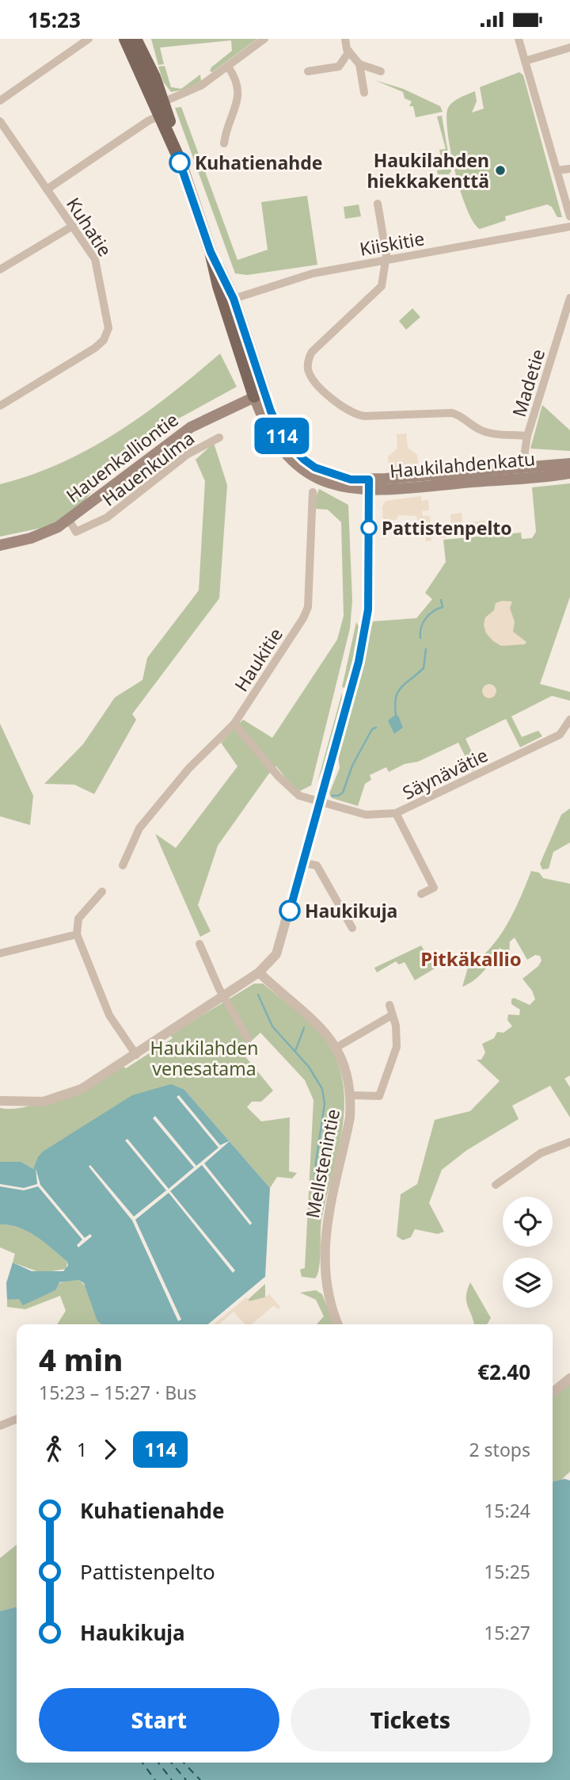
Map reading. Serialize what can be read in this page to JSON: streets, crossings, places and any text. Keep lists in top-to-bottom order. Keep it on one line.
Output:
{"streets":{"main road":["Hauenkalliontie","Haukilahdenkatu"],"street":["Kuhatie","Kiiskitie","Madetie","Hauenkulma","Haukitie","Säynävätie","Mellstenintie"]},"crossings":[["Kiiskitie","Haukilahdenkatu"],["Madetie","Haukilahdenkatu"],["Hauenkalliontie","Haukilahdenkatu"],["Hauenkalliontie","Hauenkulma"]],"districts":["Pitkäkallio"],"parks":["Haukilahden venesatama"],"places":["Kuhatienahde","Haukilahden hiekkakenttä","Pattistenpelto","Haukikuja"],"lines":["bus line 114"],"page":{"status":"15:23","on_map":"114","heading":["4 min","15:23 – 15:27 · Bus","€2.40"],"legs":["1","114","2 stops"],"list":[{"name":"Kuhatienahde","value":"15:24"},{"name":"Pattistenpelto","value":"15:25"},{"name":"Haukikuja","value":"15:27"}],"buttons":["Start","Tickets"]}}
